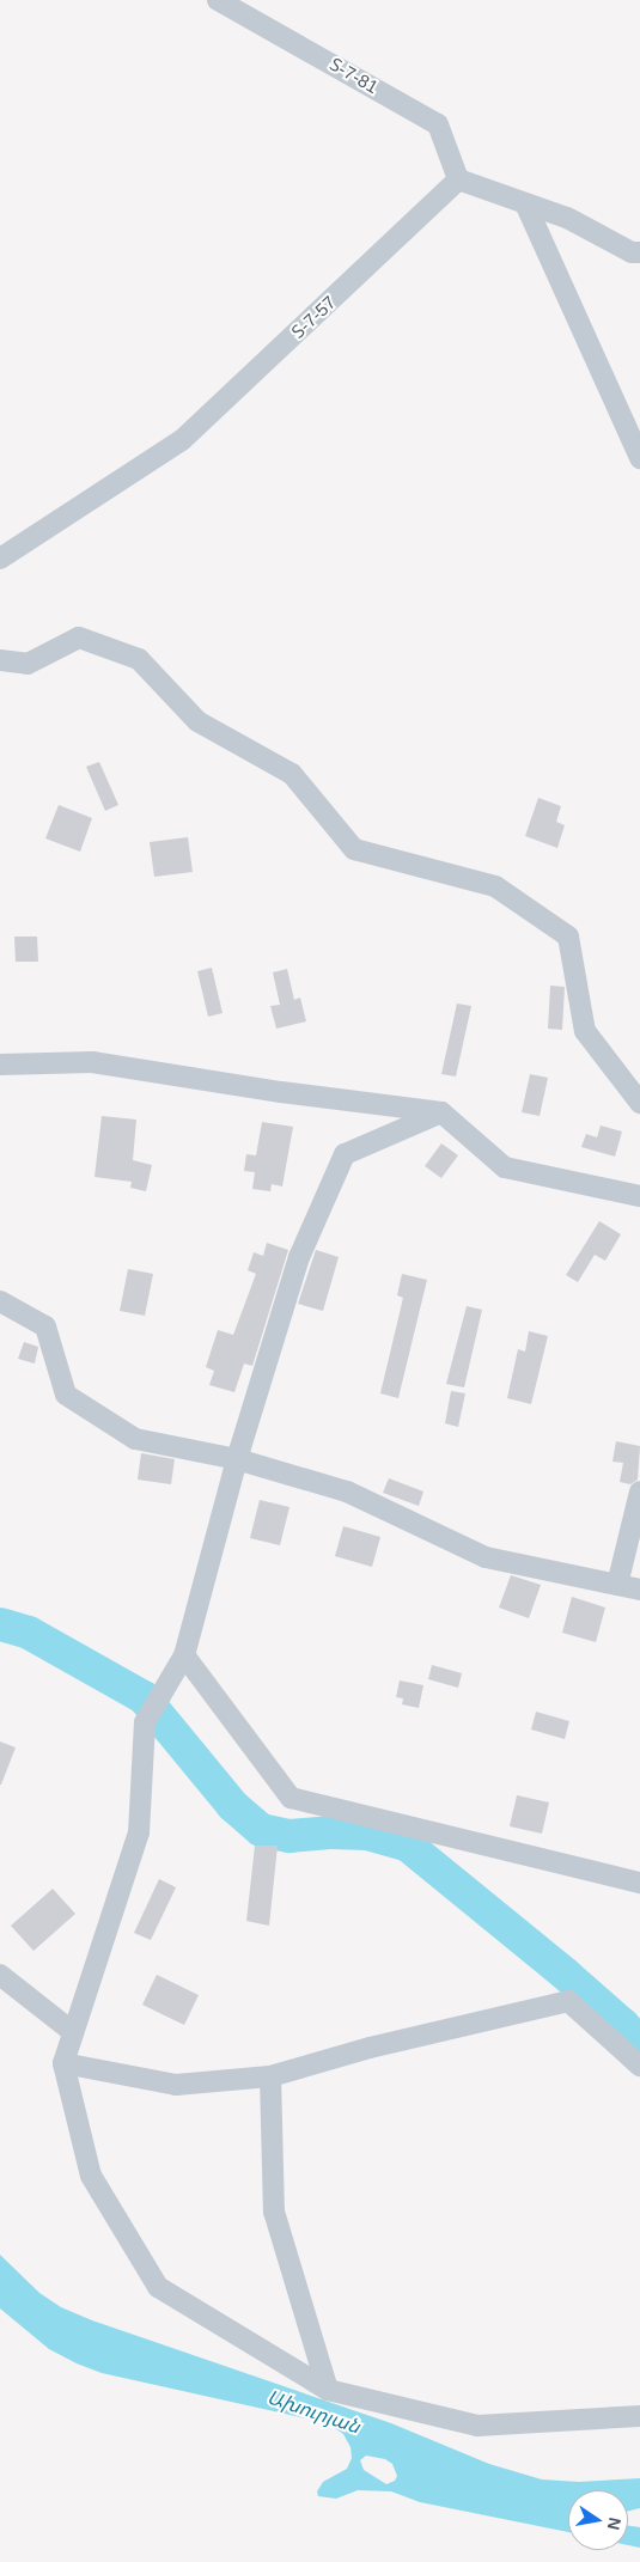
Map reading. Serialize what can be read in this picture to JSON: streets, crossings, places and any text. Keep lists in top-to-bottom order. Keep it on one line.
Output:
{"streets":{"street":["Տ-7-81","Տ-7-57"]},"crossings":[["Տ-7-81","Տ-7-57"]],"water":["Ախուրյան"],"north":"right"}
